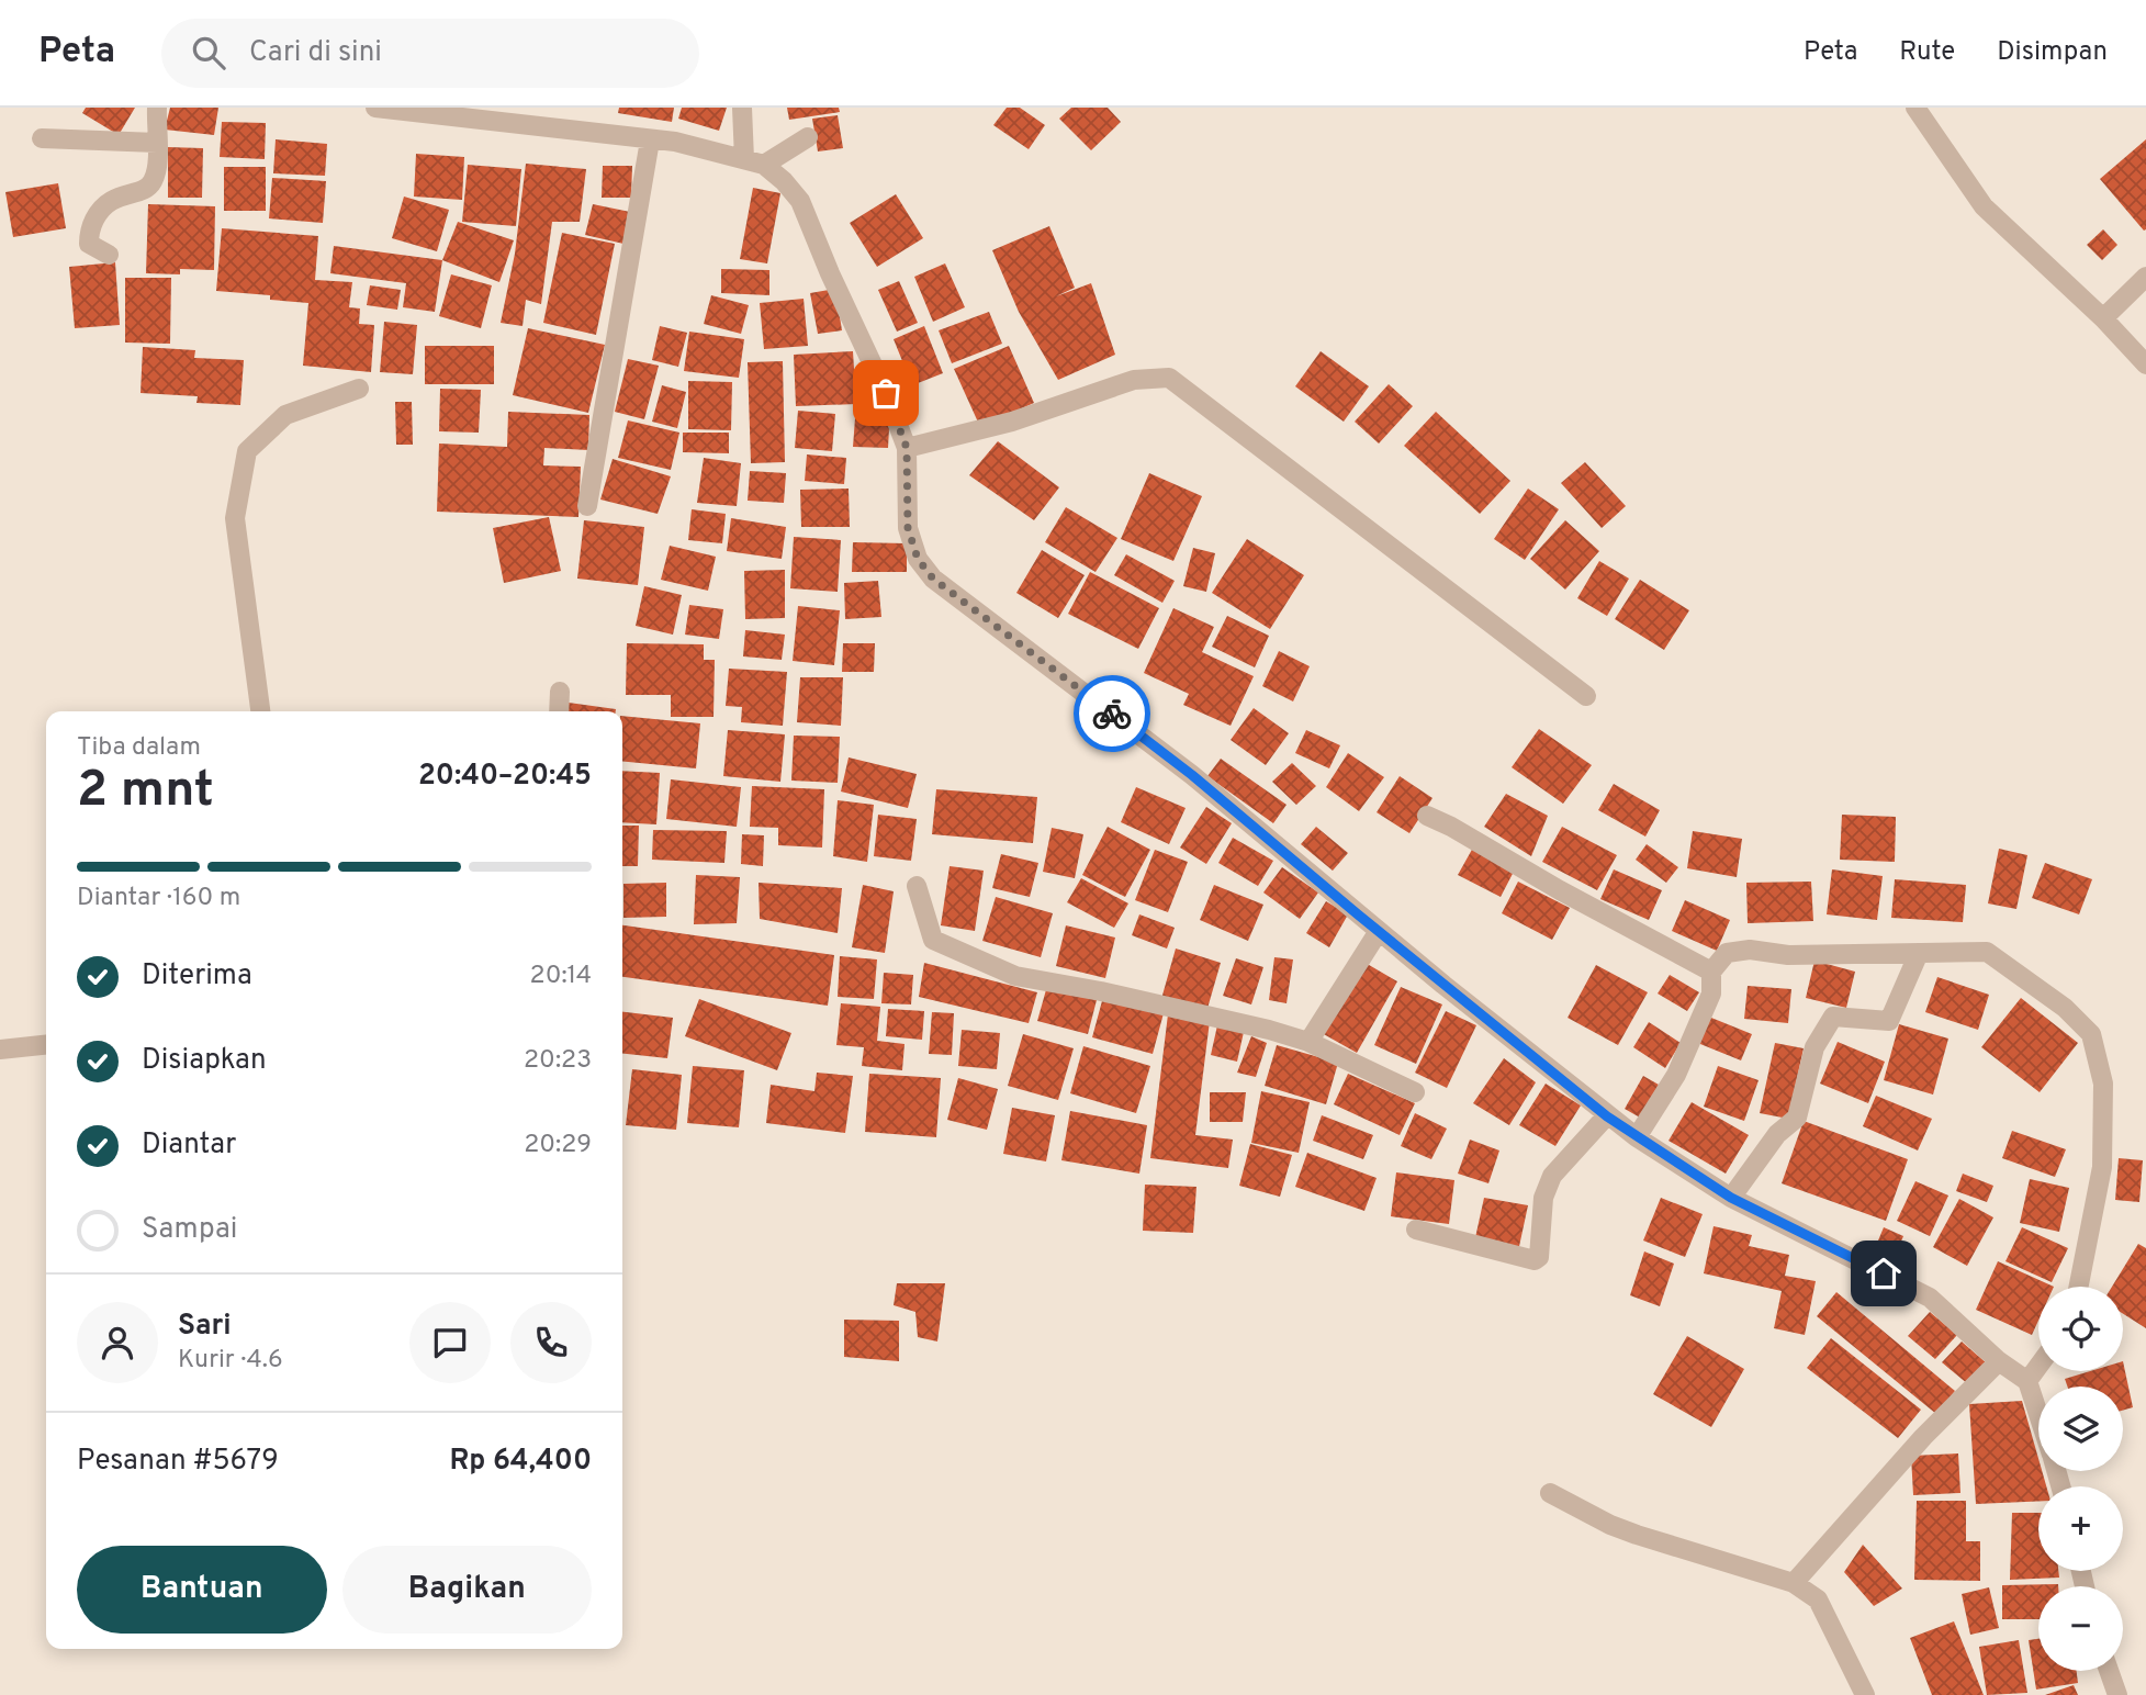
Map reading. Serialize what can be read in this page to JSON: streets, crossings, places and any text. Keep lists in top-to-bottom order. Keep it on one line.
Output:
{"page":{"header":"Peta","search":"Cari di sini","nav":["Peta","Rute","Disimpan"],"heading":["2 mnt","Tiba dalam","20:40–20:45"],"panel":["Sari","Kurir · 4.6","Pesanan #5679","Rp 64,400"],"bar":"Diantar · 160 m","list":[["Diterima","20:14"],["Disiapkan","20:23"],["Diantar","20:29"],"Sampai"],"map_buttons":["+","−"],"buttons":["Bantuan","Bagikan"]}}
